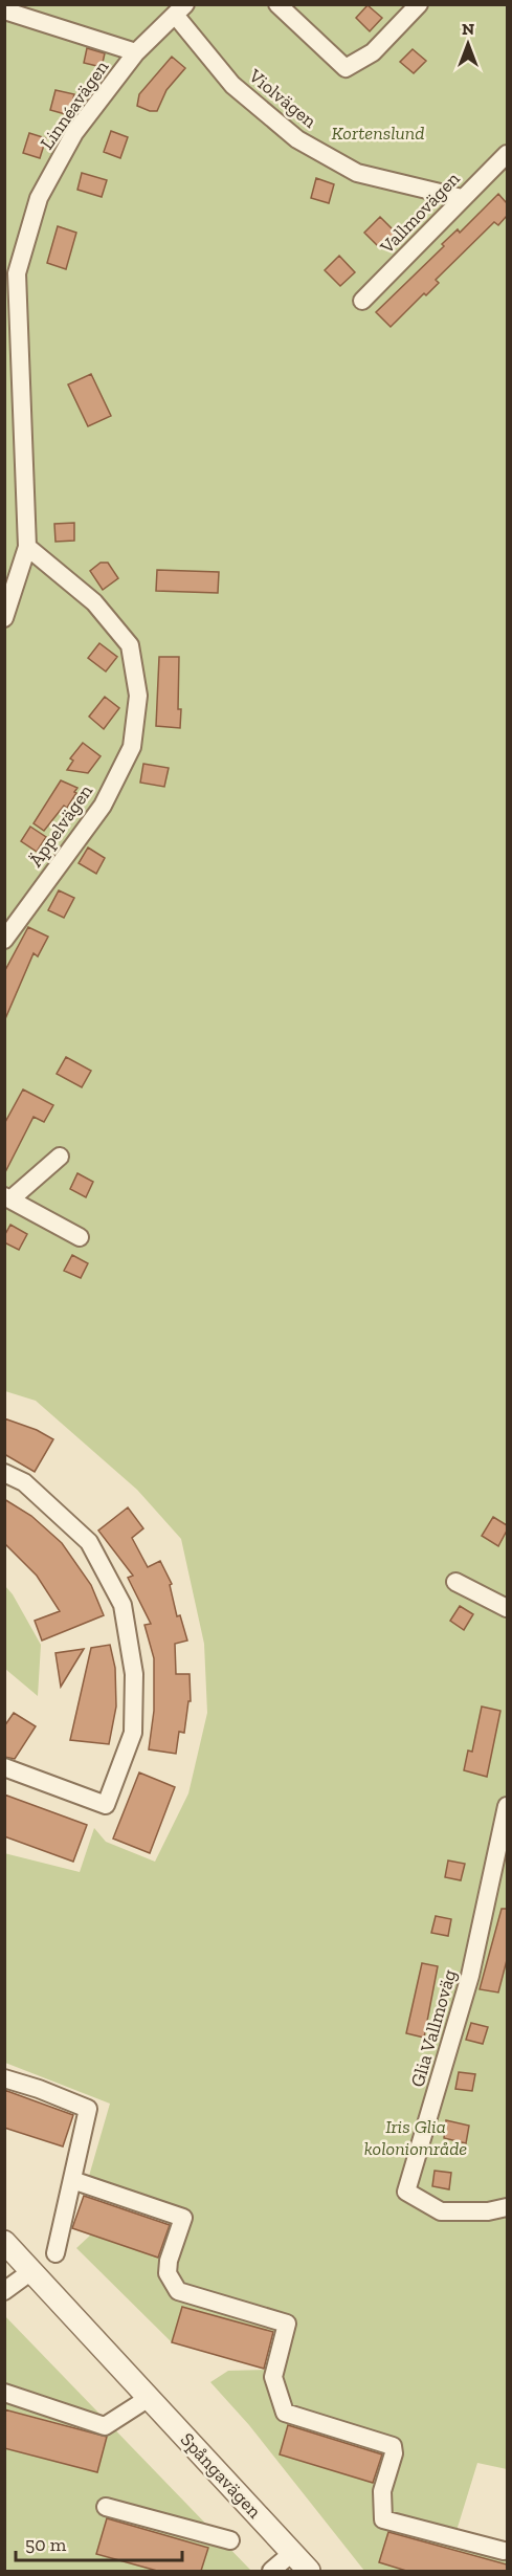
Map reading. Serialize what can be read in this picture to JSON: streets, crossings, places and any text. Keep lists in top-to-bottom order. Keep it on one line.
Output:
{"streets":{"street":["Violvägen","Linnéavägen","Vallmovägen","Äppelvägen","Glia Vallmoväg","Spångavägen"]},"crossings":[["Violvägen","Linnéavägen"],["Violvägen","Vallmovägen"],["Linnéavägen","Äppelvägen"]],"parks":["Kortenslund","Iris Glia koloniområde"],"scale_bar":"50 m","north":"top"}
